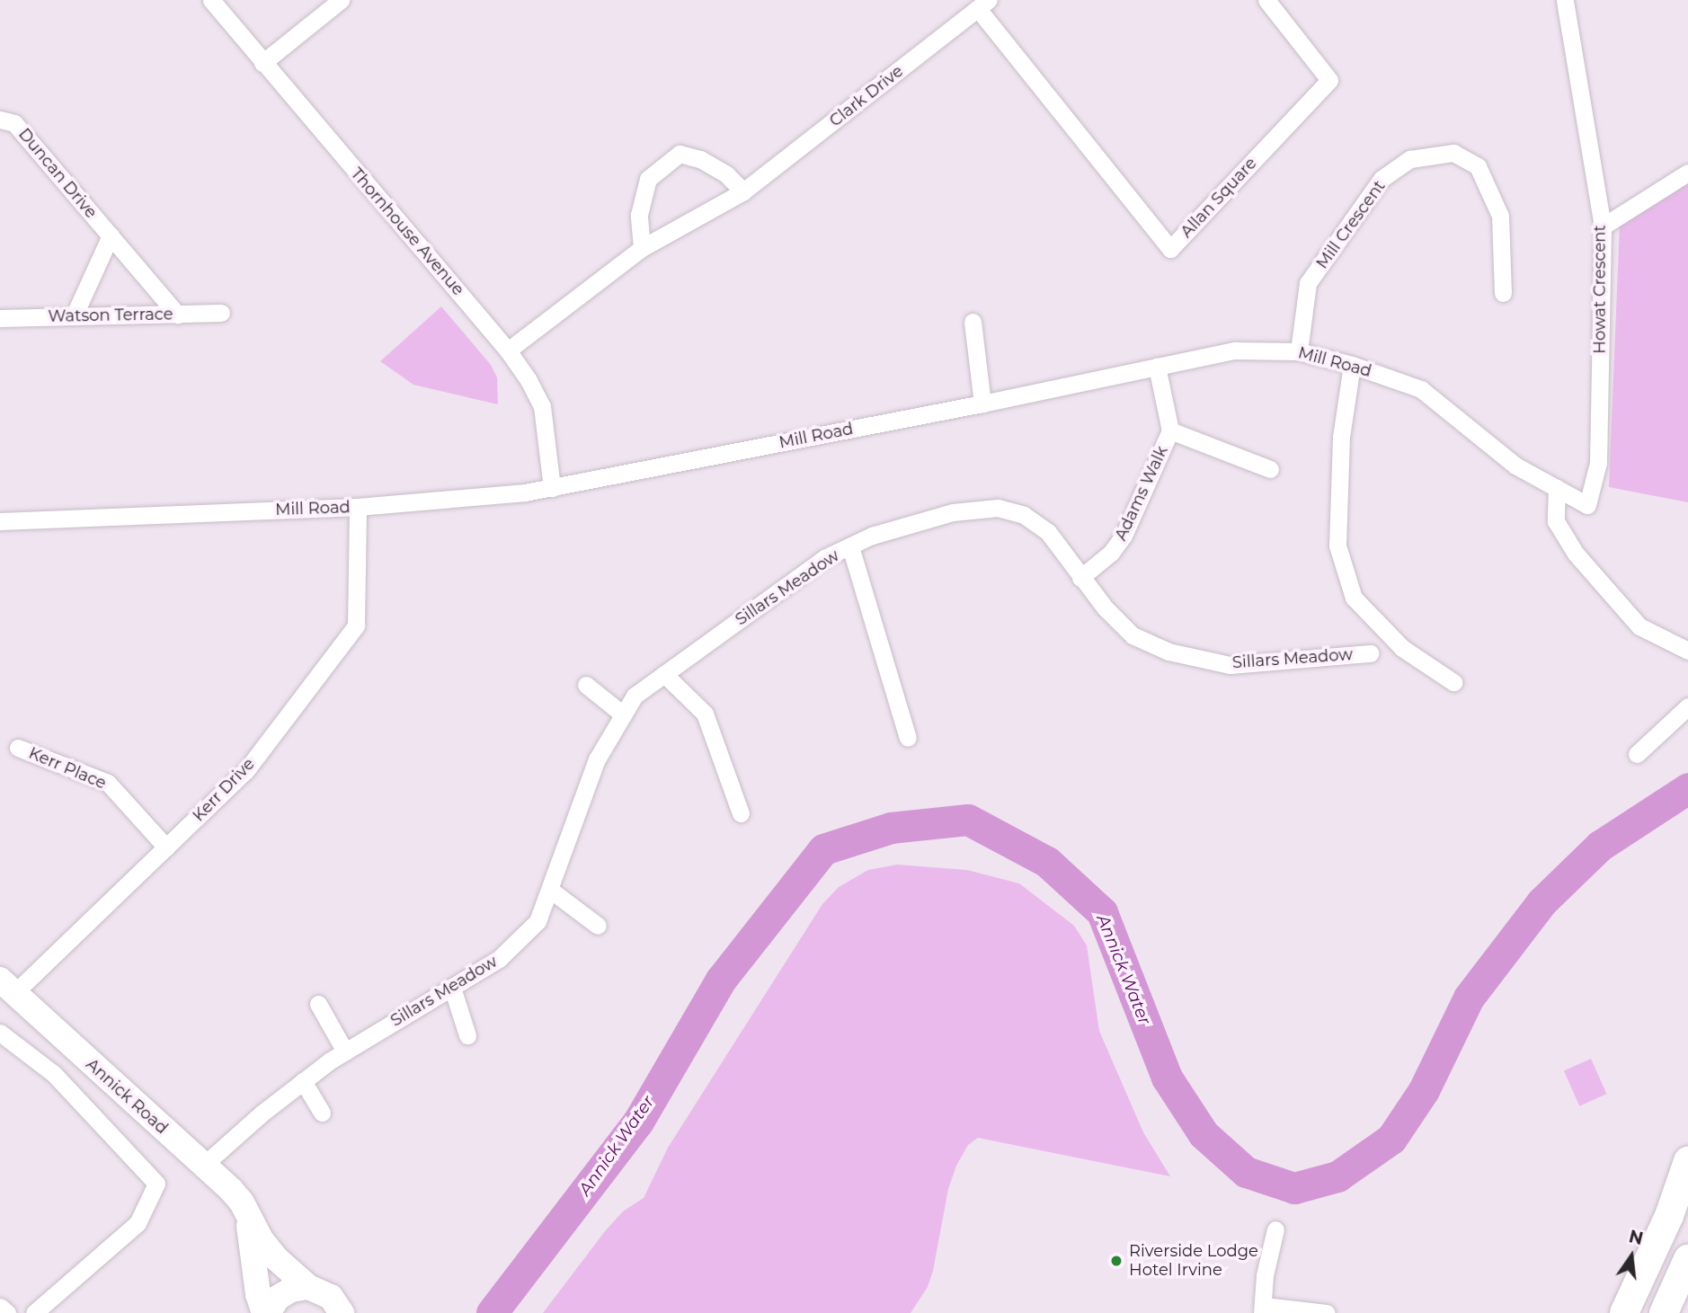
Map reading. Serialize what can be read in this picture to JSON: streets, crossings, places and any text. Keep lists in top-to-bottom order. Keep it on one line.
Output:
{"streets":{"main road":["Annick Road"],"street":["Clark Drive","Duncan Drive","Allan Square","Mill Crescent","Thornhouse Avenue","Howat Crescent","Watson Terrace","Mill Road","Adams Walk","Sillars Meadow","Kerr Place","Kerr Drive"]},"crossings":[["Clark Drive","Allan Square"],["Clark Drive","Thornhouse Avenue"],["Duncan Drive","Watson Terrace"],["Mill Crescent","Mill Road"],["Thornhouse Avenue","Mill Road"],["Howat Crescent","Mill Road"],["Mill Road","Adams Walk"],["Mill Road","Kerr Drive"],["Adams Walk","Sillars Meadow"],["Sillars Meadow","Annick Road"],["Kerr Place","Kerr Drive"],["Kerr Drive","Annick Road"]],"water":["Annick Water"],"places":["Riverside Lodge Hotel Irvine"],"north":"top"}
